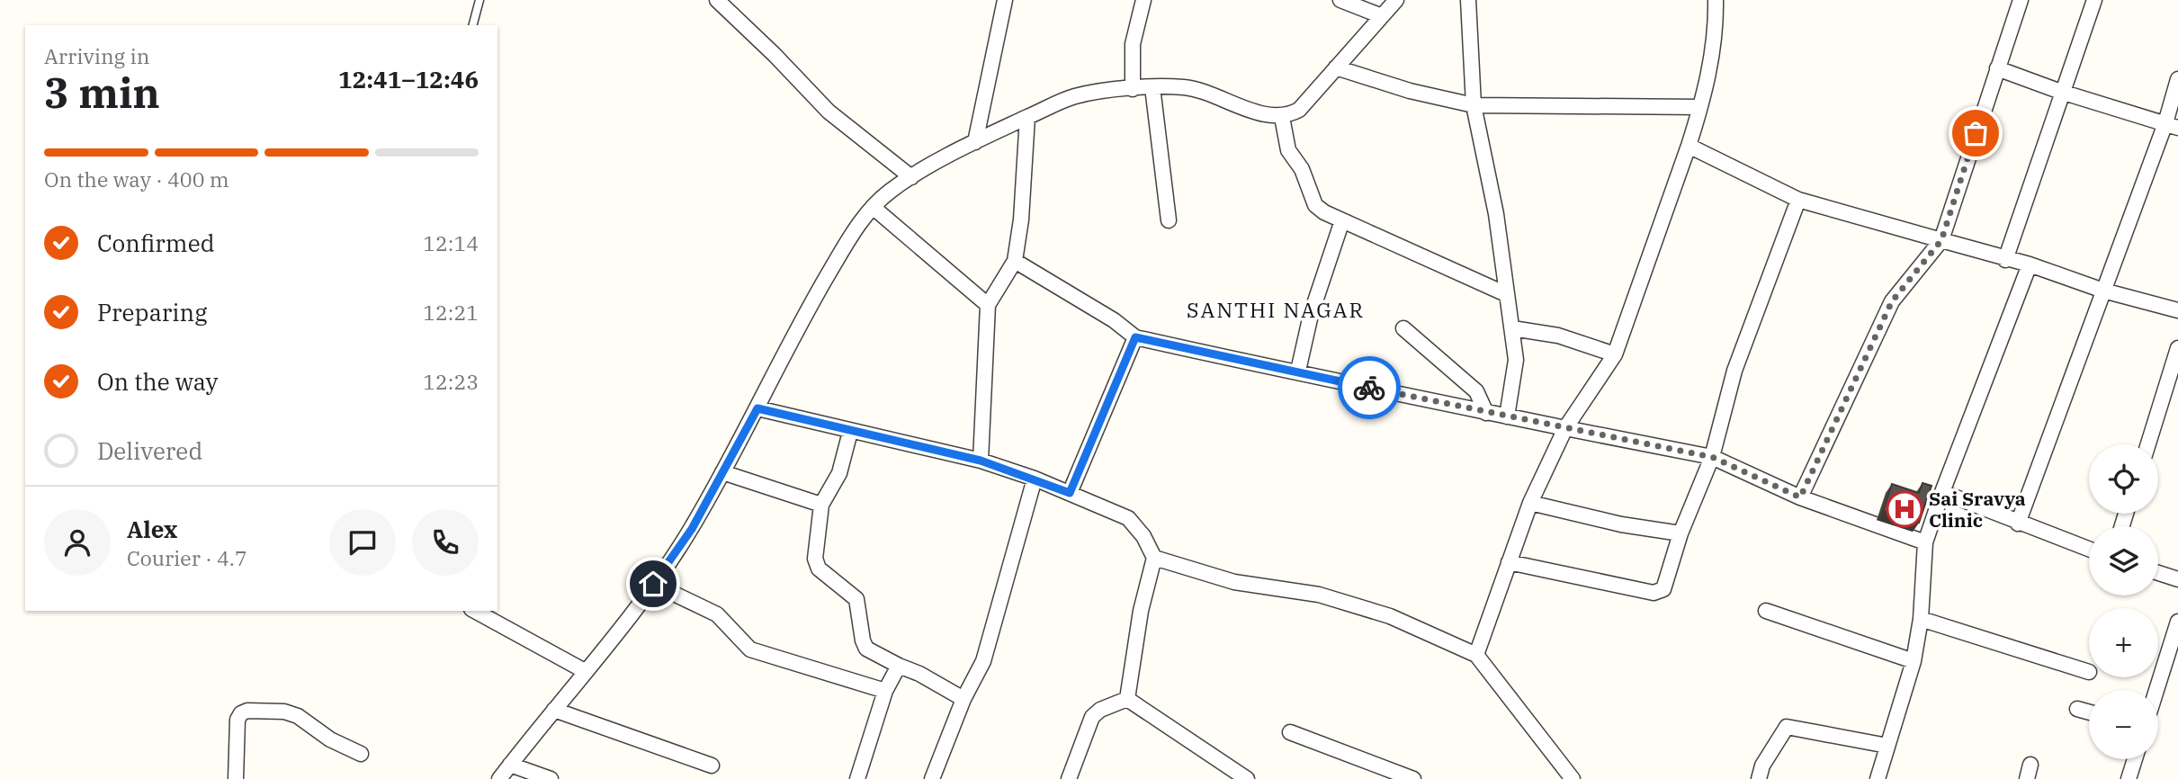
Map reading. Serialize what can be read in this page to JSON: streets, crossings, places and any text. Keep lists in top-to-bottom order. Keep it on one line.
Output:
{"districts":["SANTHI NAGAR"],"places":{"hospital":["Sai Sravya Clinic"]},"page":{"heading":["3 min","Arriving in","12:41–12:46"],"panel":["Alex","Courier · 4.7"],"bar":"On the way · 400 m","list":[["Confirmed","12:14"],["Preparing","12:21"],["On the way","12:23"],"Delivered"],"map_buttons":["+","−"]}}
